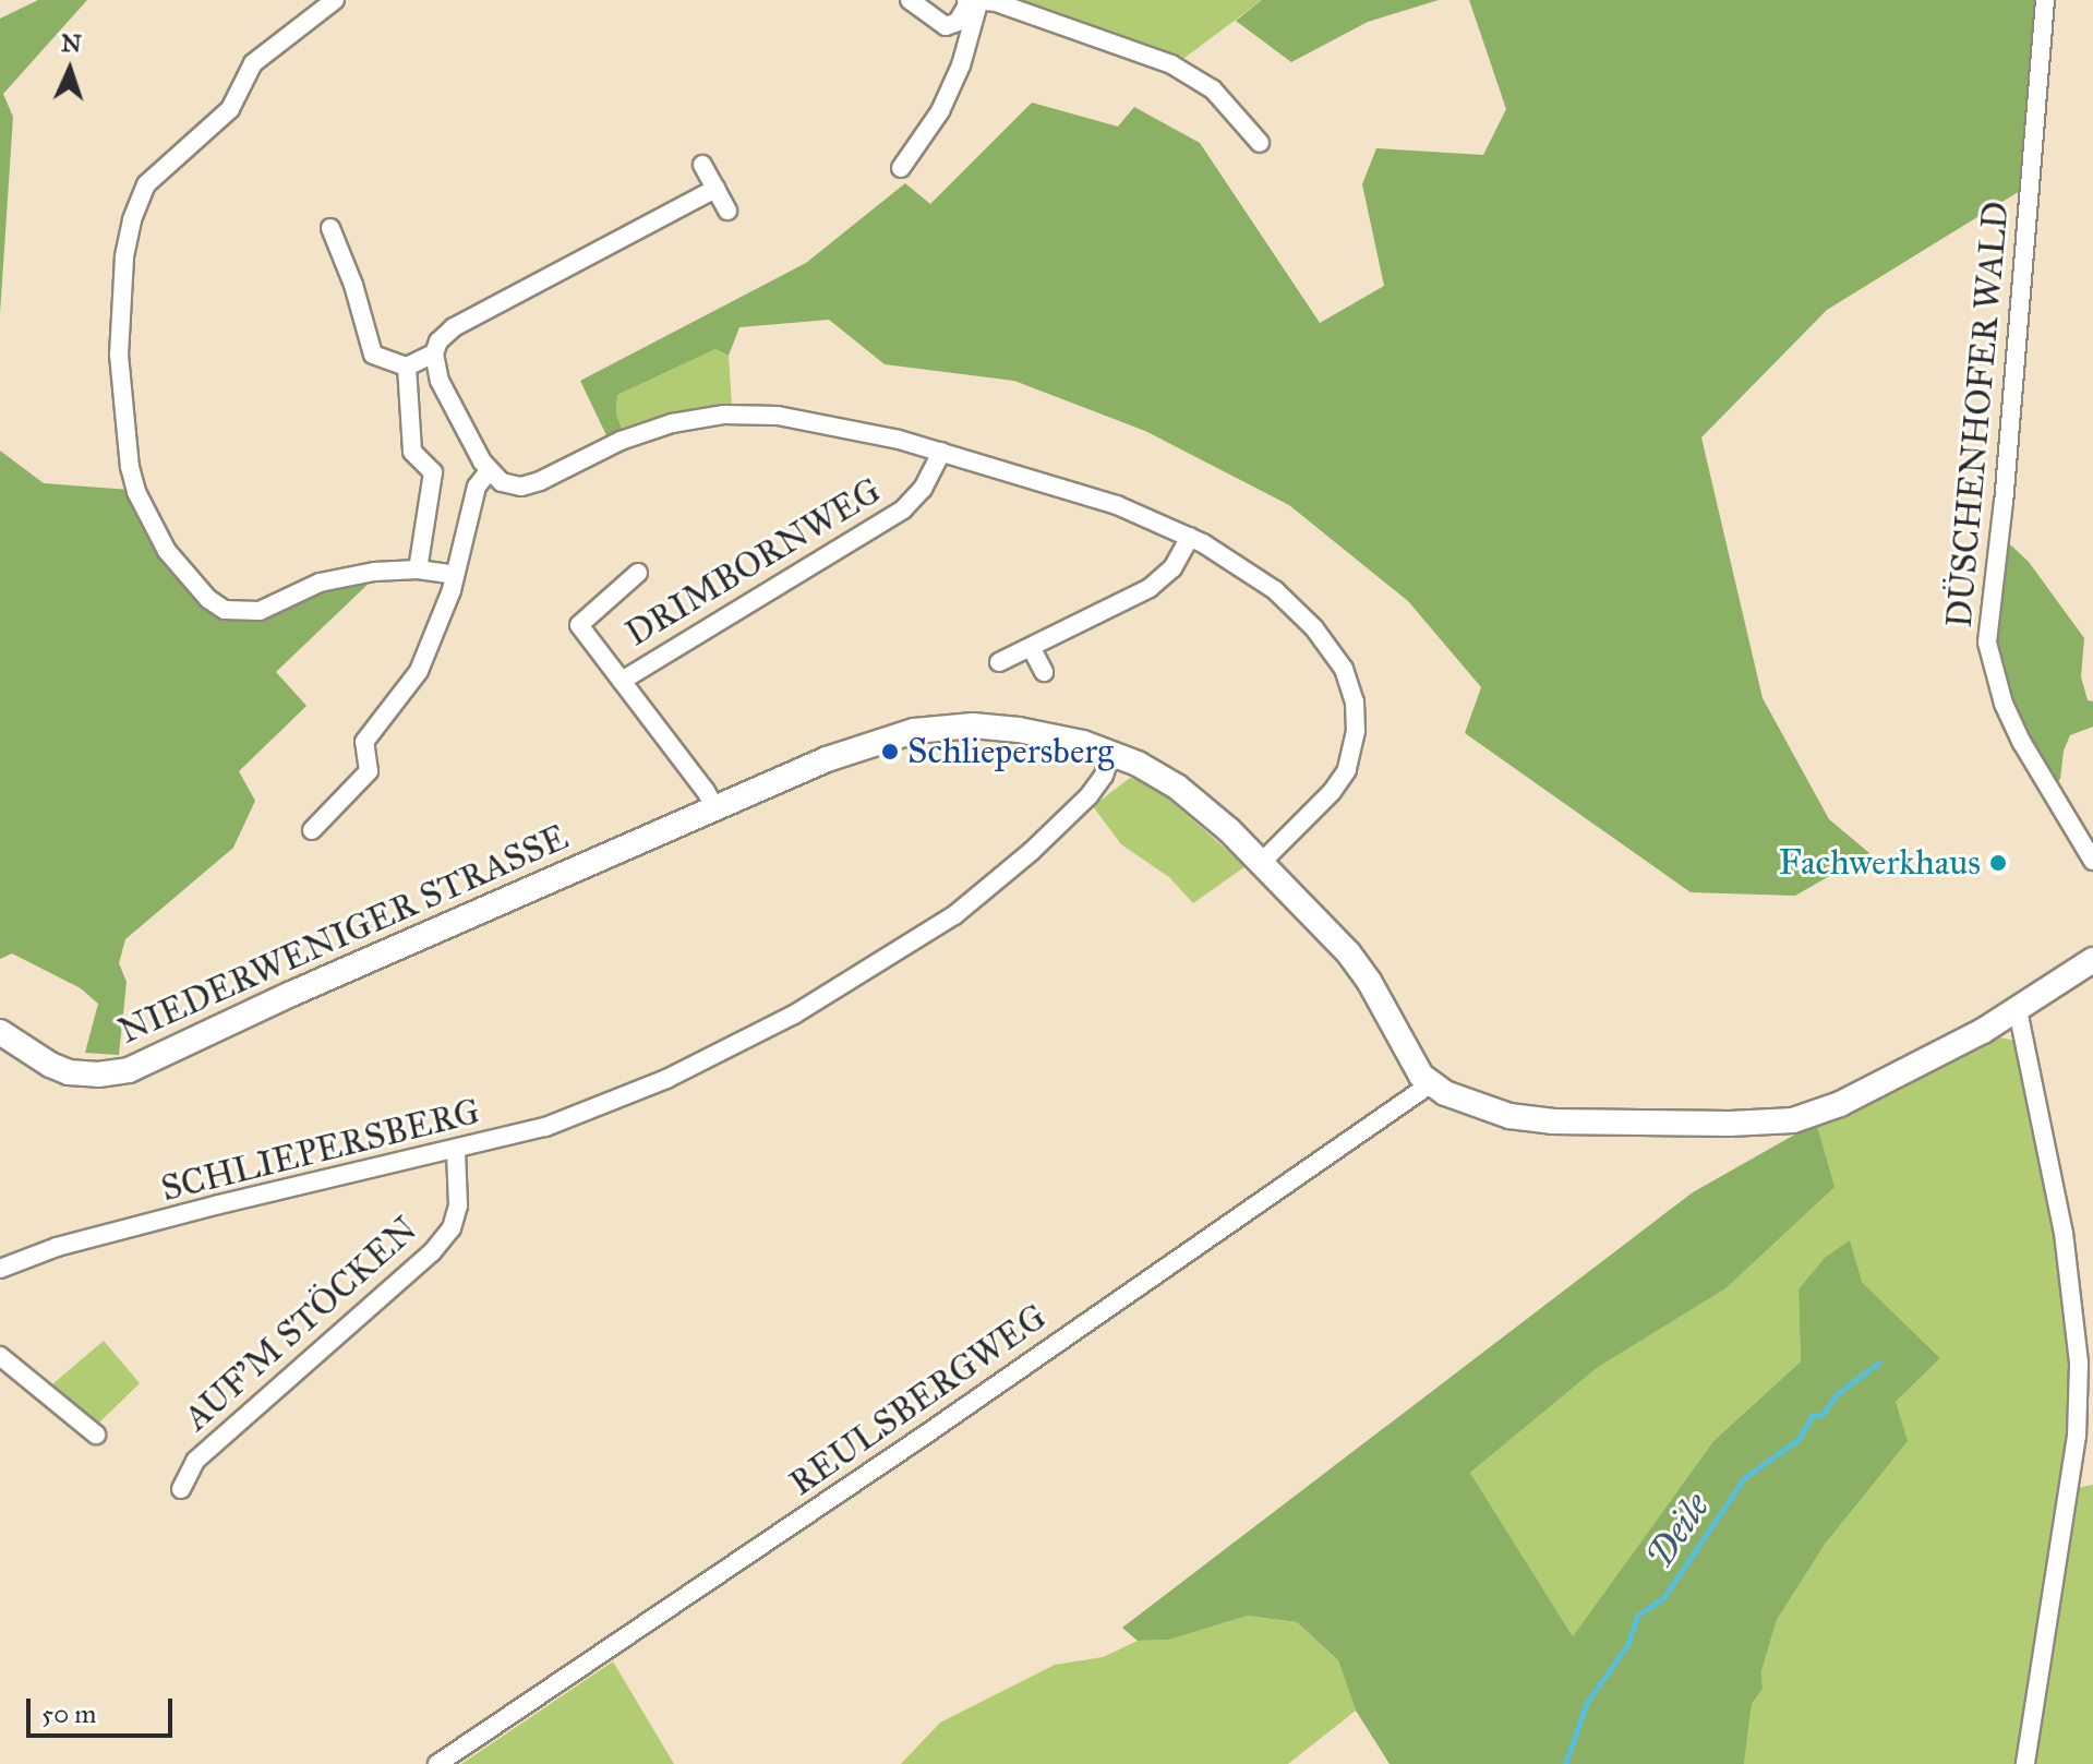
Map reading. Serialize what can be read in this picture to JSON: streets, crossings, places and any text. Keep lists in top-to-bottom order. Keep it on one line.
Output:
{"streets":{"street":["DÜSCHENHOFER WALD","DRIMBORNWEG","NIEDERWENIGER STRASSE","SCHLIEPERSBERG","AUF'M STÖCKEN","REULSBERGWEG"]},"crossings":[["NIEDERWENIGER STRASSE","SCHLIEPERSBERG"],["NIEDERWENIGER STRASSE","REULSBERGWEG"],["SCHLIEPERSBERG","AUF'M STÖCKEN"]],"water":["Deile"],"places":["Schliepersberg","Fachwerkhaus"],"scale_bar":"50 m","north":"top"}
